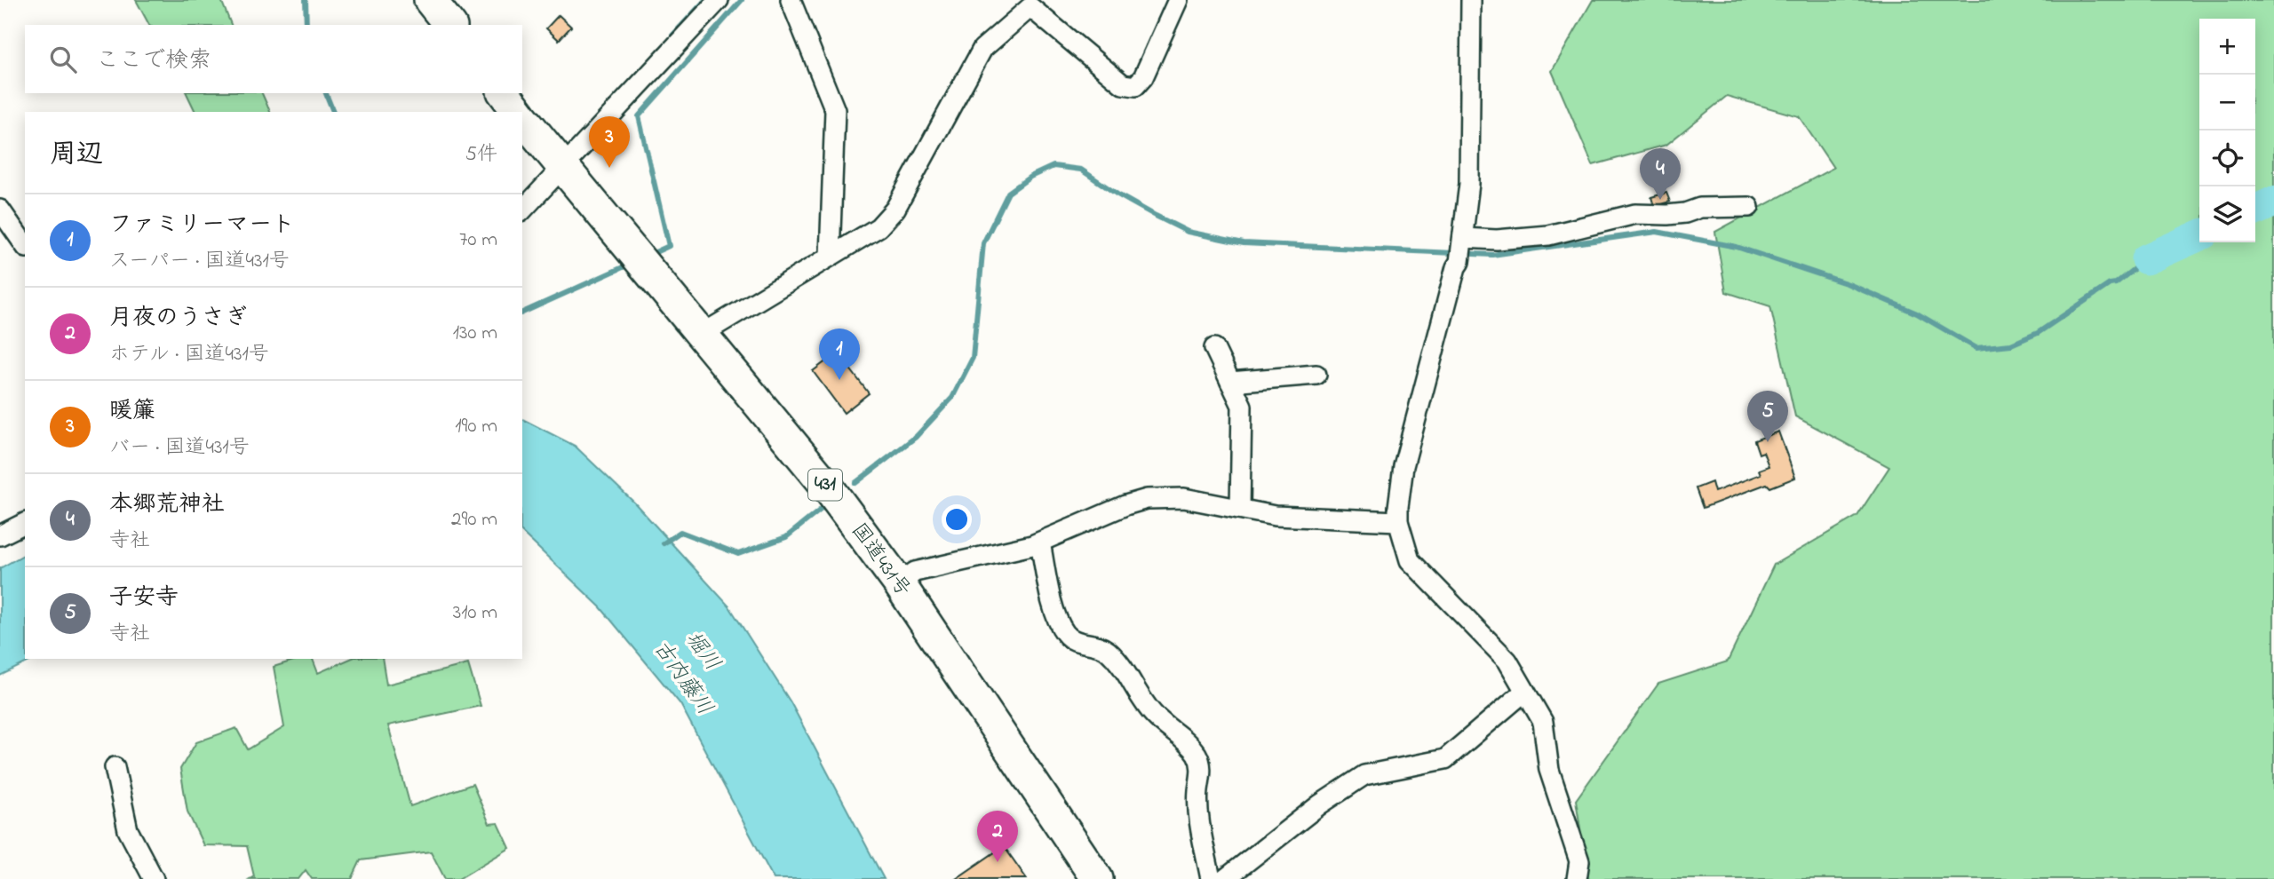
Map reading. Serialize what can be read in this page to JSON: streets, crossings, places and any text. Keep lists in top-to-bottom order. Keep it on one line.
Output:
{"streets":{"highway":["431","国道431号"]},"water":["堀川","古内藤川"],"page":{"map_buttons":["+","−"],"search":"ここで検索","heading":["周辺","5件"],"pins":["3","4","1","5","2"],"list":[{"mark":"1","name":"ファミリーマート","note":"スーパー · 国道431号","value":"70 m"},{"mark":"2","name":"月夜のうさぎ","note":"ホテル · 国道431号","value":"130 m"},{"mark":"3","name":"暖簾","note":"バー · 国道431号","value":"190 m"},{"mark":"4","name":"本郷荒神社","note":"寺社","value":"290 m"},{"mark":"5","name":"子安寺","note":"寺社","value":"310 m"}]}}
